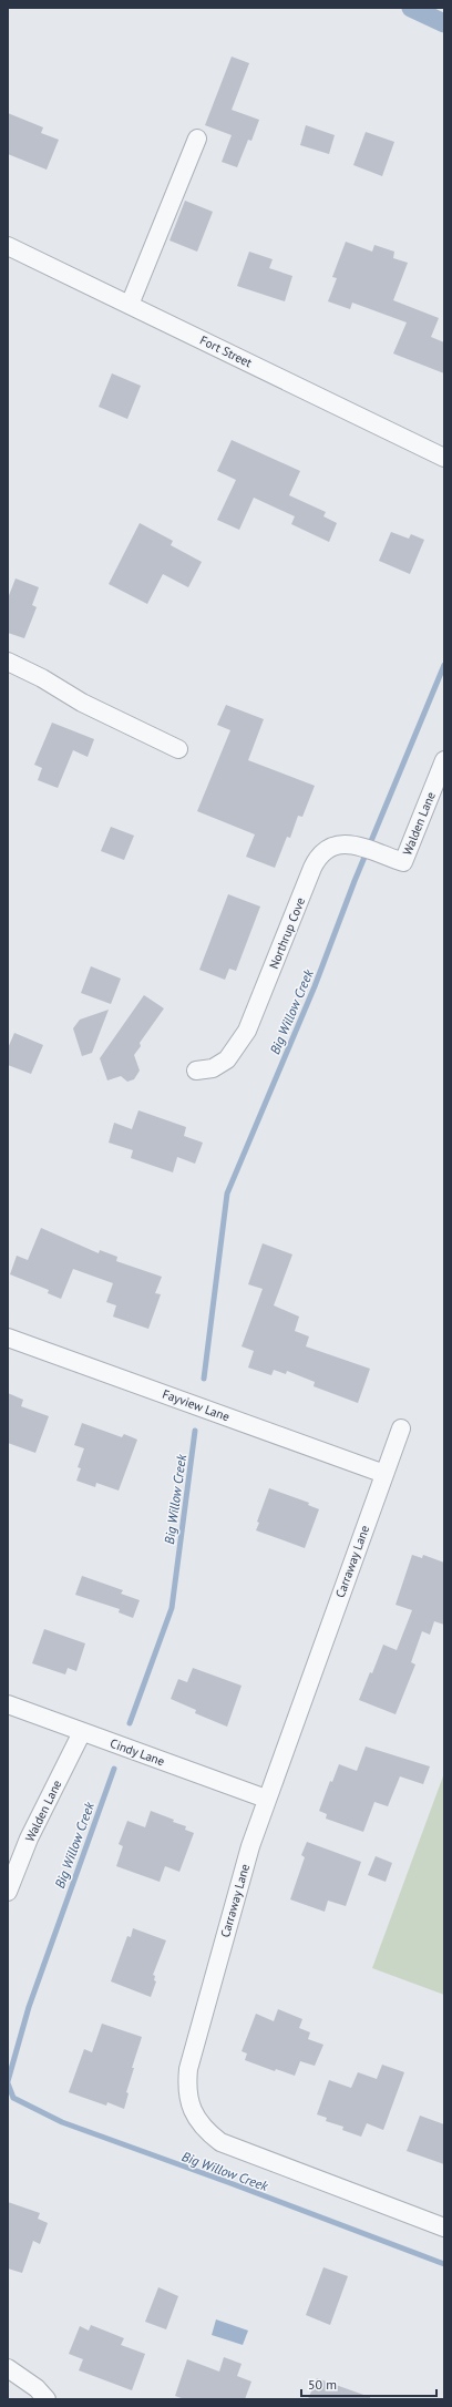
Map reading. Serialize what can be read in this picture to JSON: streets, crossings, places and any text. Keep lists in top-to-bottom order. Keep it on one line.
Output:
{"streets":{"street":["Fort Street","Walden Lane","Northrup Cove","Fayview Lane","Carraway Lane","Cindy Lane"]},"crossings":[["Walden Lane","Northrup Cove"],["Walden Lane","Cindy Lane"],["Fayview Lane","Carraway Lane"],["Carraway Lane","Cindy Lane"]],"water":["Big Willow Creek"],"scale_bar":"50 m"}
